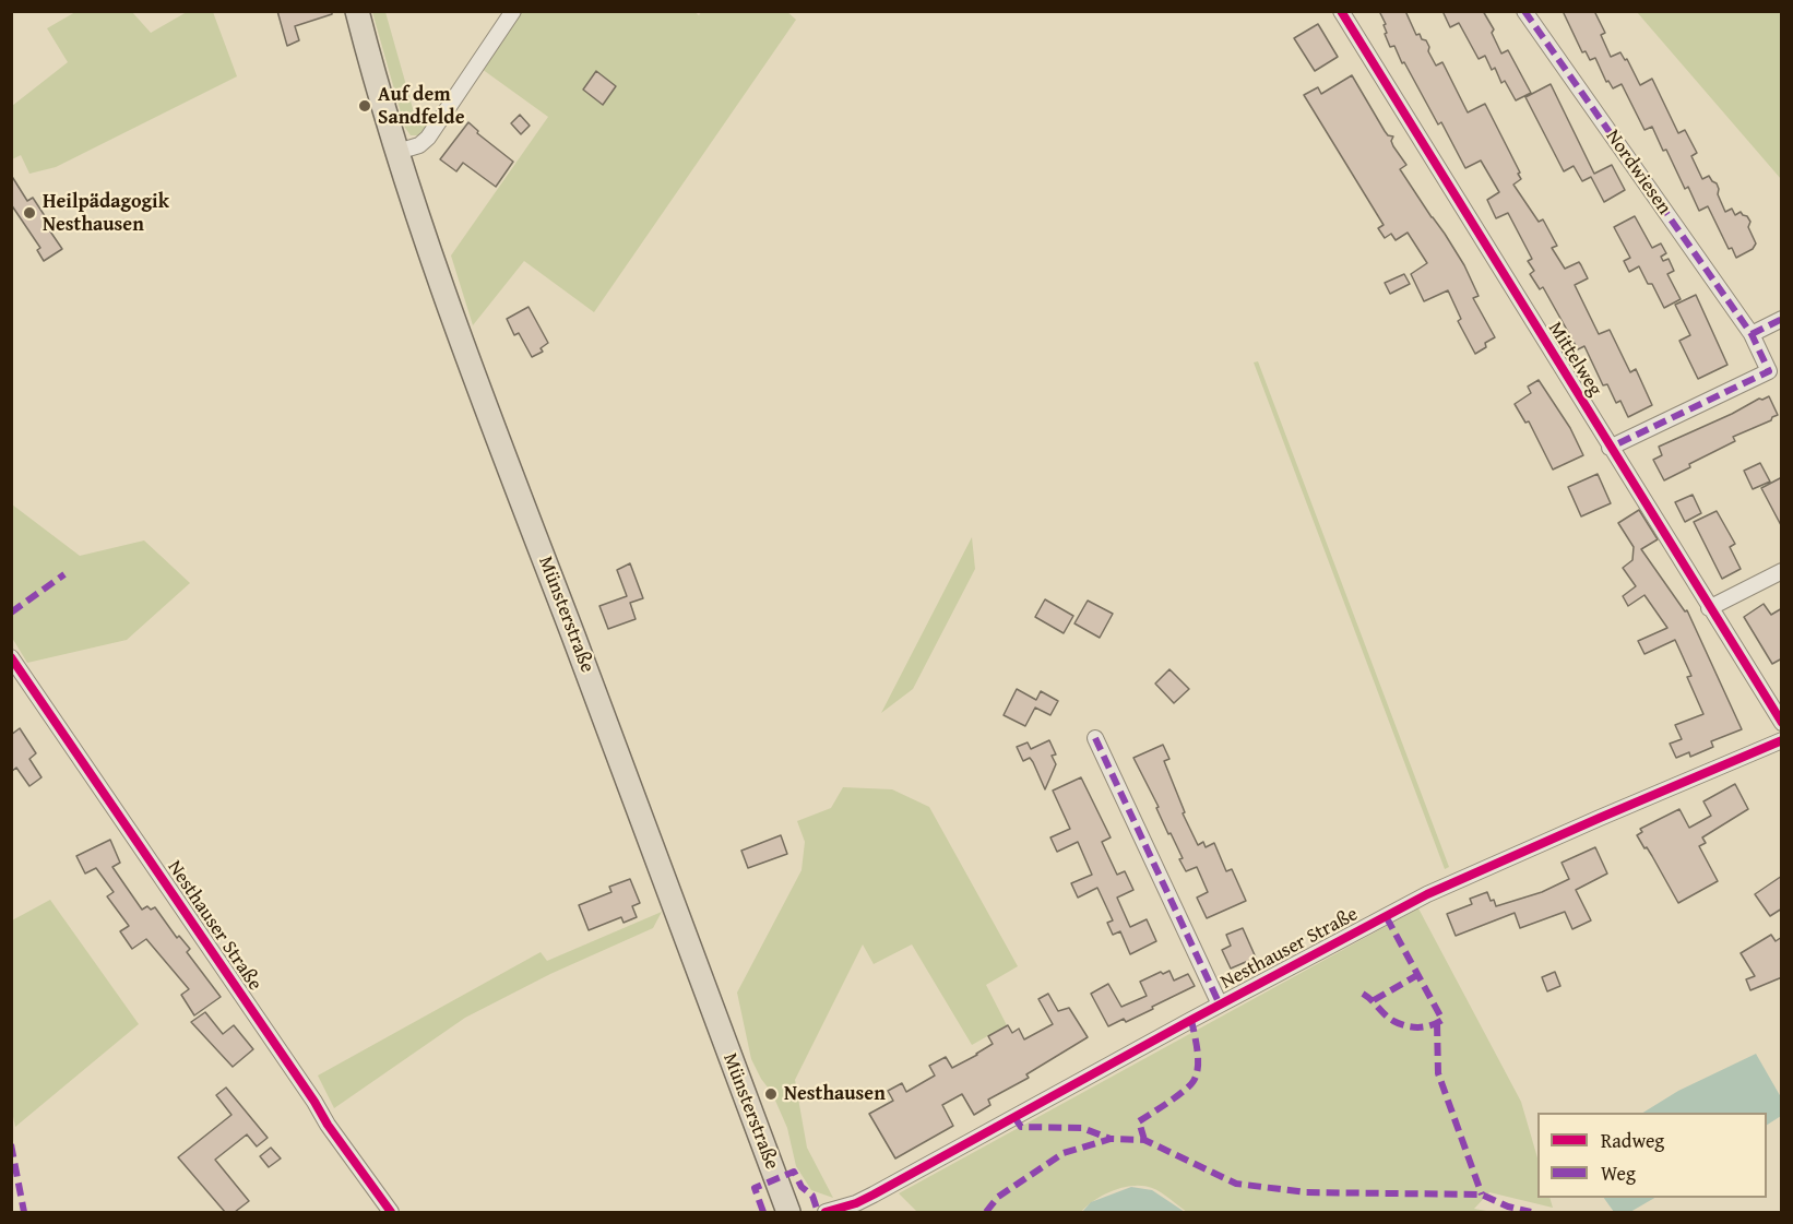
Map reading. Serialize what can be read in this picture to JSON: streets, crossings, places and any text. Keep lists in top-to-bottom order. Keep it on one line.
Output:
{"streets":{"main road":["Münsterstraße"],"street":["Nordwiesen","Mittelweg","Nesthauser Straße"]},"crossings":[["Nordwiesen","Mittelweg"]],"places":["Auf dem Sandfelde","Heilpädagogik Nesthausen","Nesthausen"],"legend":["Radweg","Weg"]}
